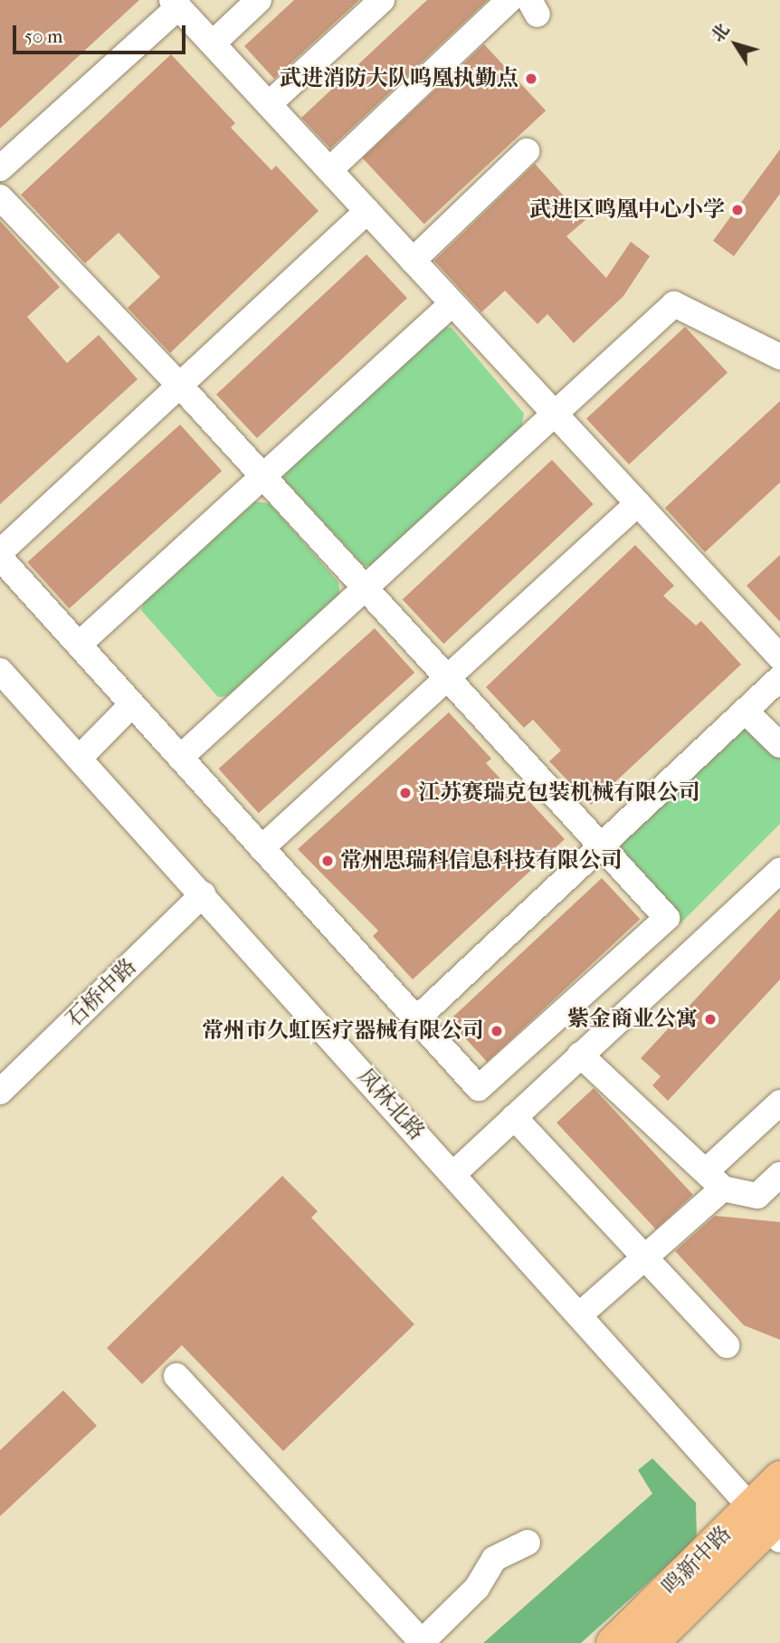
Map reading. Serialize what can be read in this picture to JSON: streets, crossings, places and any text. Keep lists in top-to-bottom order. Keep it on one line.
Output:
{"streets":{"main road":["鸣新中路"],"street":["石桥中路","凤林北路"]},"crossings":[["石桥中路","凤林北路"],["凤林北路","鸣新中路"]],"places":["武进消防大队呜凰执勤点","武进区鸣凰中心小学","江苏赛瑞克包装机械有限公司","常州思瑞科信息科技有限公司","紫金商业公寓","常州市久虹医疗器械有限公司"],"scale_bar":"50 m","north":"top left"}
